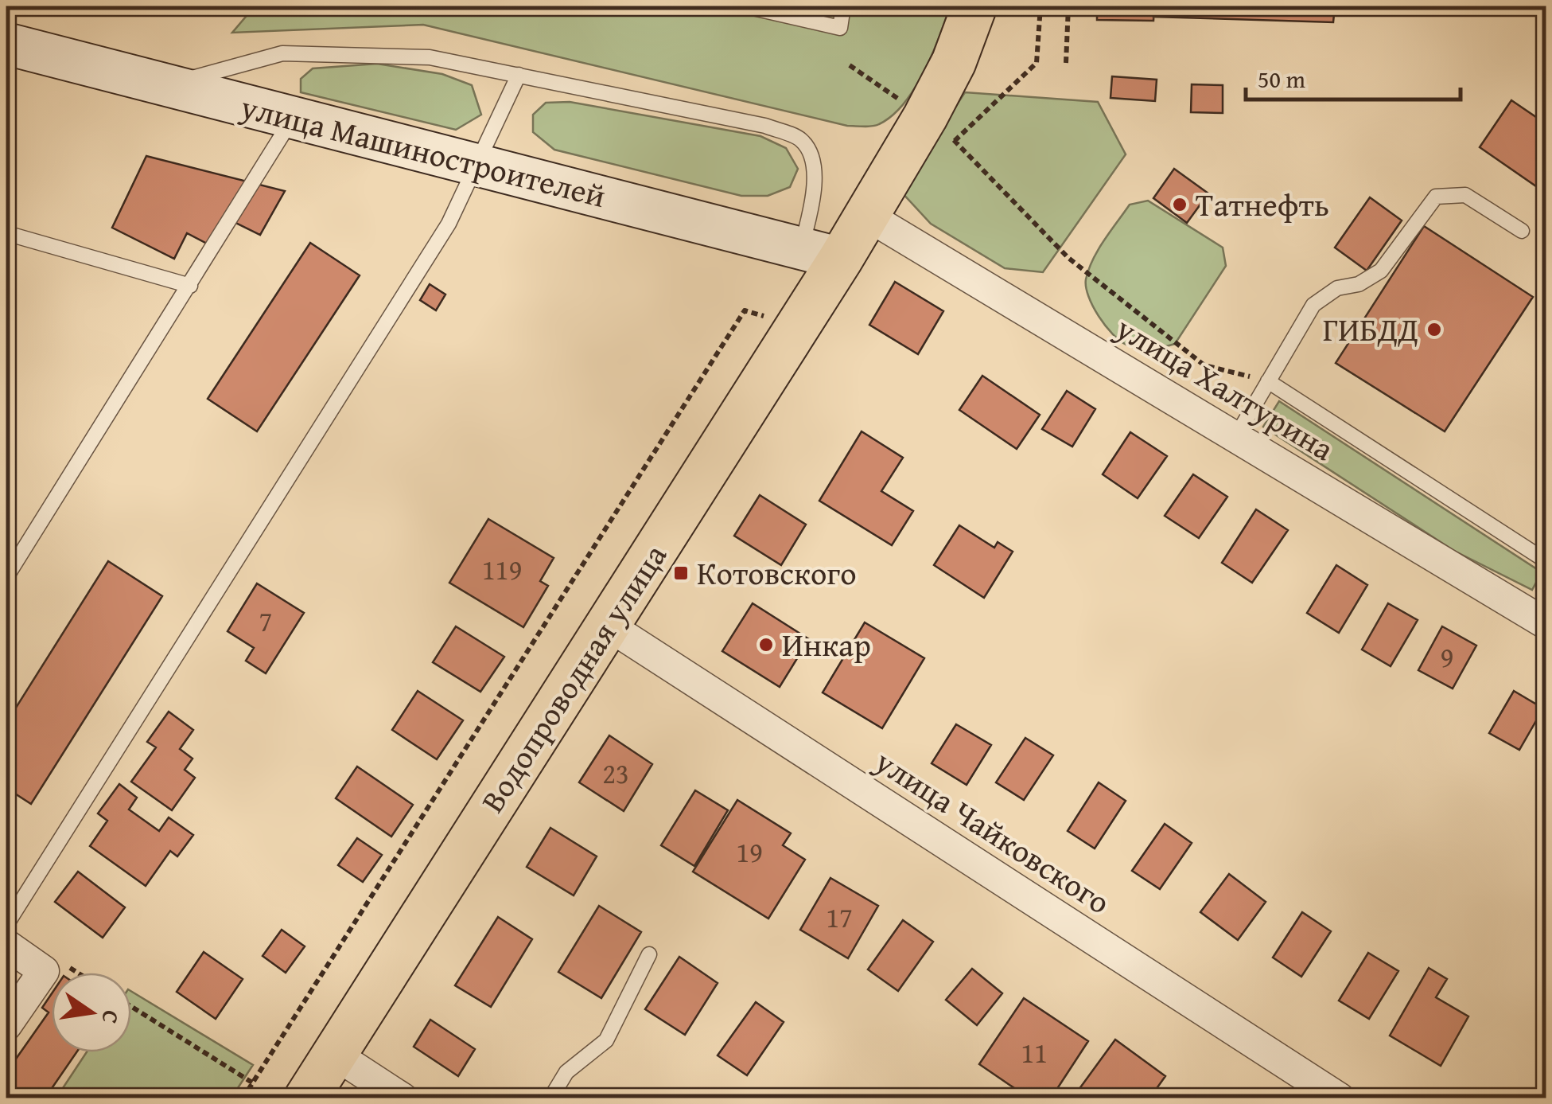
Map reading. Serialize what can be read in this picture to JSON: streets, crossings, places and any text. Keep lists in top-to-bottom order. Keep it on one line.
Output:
{"streets":{"main road":["улица Машиностроителей","Водопроводная улица"],"street":["улица Халтурина","улица Чайковского"]},"crossings":[["улица Машиностроителей","Водопроводная улица"],["улица Халтурина","Водопроводная улица"],["Водопроводная улица","улица Чайковского"]],"places":{"other":["Татнефть","ГИБДД","Инкар"],"transit":["Котовского"]},"house_numbers":["119","7","9","23","19","17","11"],"scale_bar":"50 m","north":"right"}
